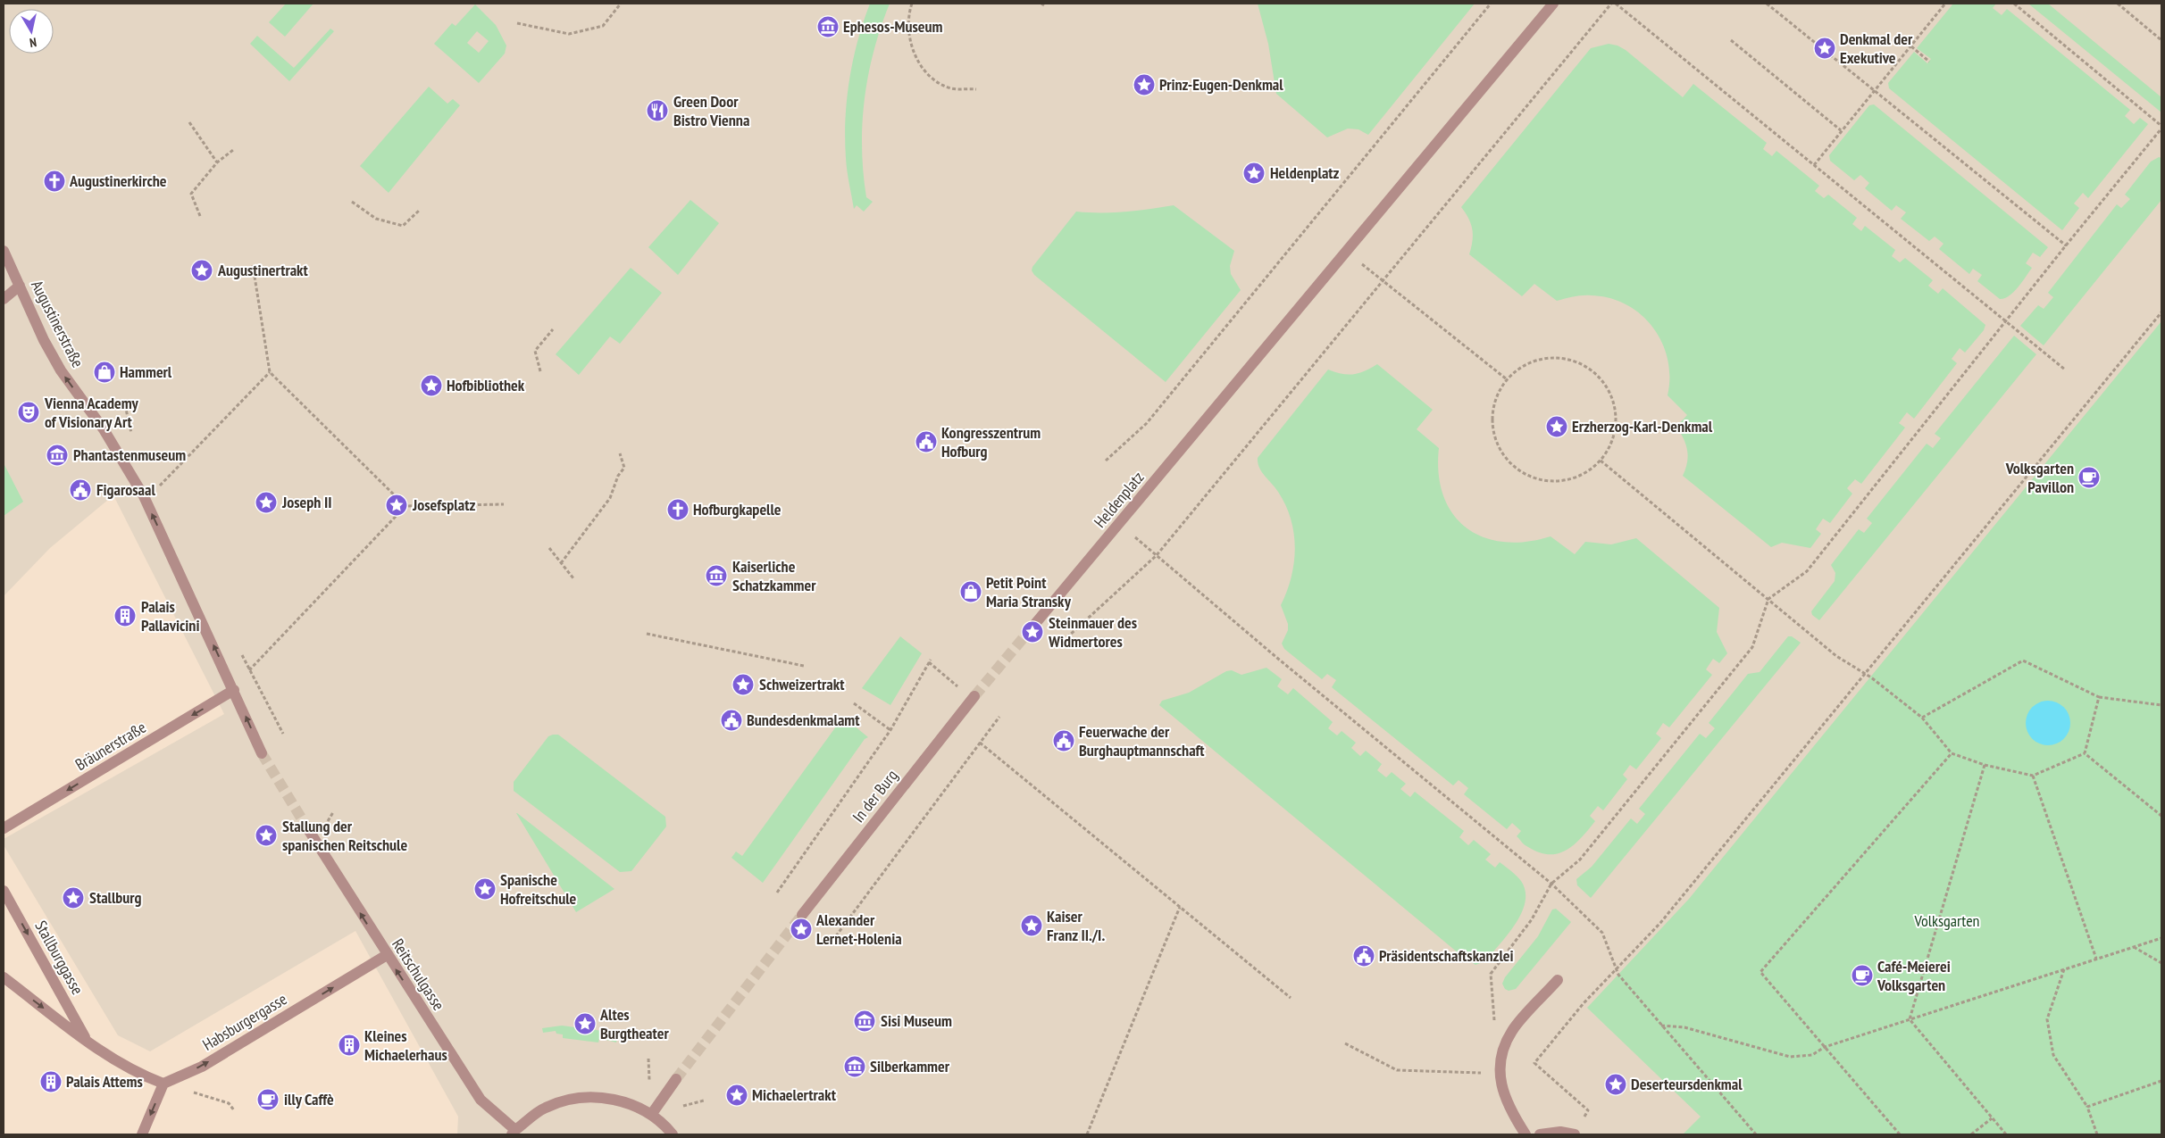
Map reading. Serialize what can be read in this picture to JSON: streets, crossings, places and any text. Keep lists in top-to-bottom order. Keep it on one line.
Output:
{"streets":{"street":["Augustinerstraße","Heldenplatz","Bräunerstraße","In der Burg","Stallburggasse","Reitschulgasse","Habsburgergasse"]},"crossings":[["Augustinerstraße","Bräunerstraße"],["Stallburggasse","Habsburgergasse"],["Reitschulgasse","Habsburgergasse"]],"one_way":["Augustinerstraße","Bräunerstraße","Stallburggasse","Reitschulgasse","Habsburgergasse"],"parks":["Volksgarten"],"places":{"museum":["Ephesos-Museum","Phantastenmuseum","Kaiserliche Schatzkammer","Sisi Museum","Silberkammer"],"place":["Denkmal der Exekutive","Prinz-Eugen-Denkmal","Heldenplatz","Augustinertrakt","Hofbibliothek","Erzherzog-Karl-Denkmal","Joseph II","Josefsplatz","Steinmauer des Widmertores","Schweizertrakt","Stallung der spanischen Reitschule","Spanische Hofreitschule","Stallburg","Kaiser Franz II./I.","Alexander Lernet-Holenia","Altes Burgtheater","Deserteursdenkmal","Michaelertrakt"],"restaurant":["Green Door Bistro Vienna"],"church":["Augustinerkirche","Hofburgkapelle"],"shop":["Hammerl","Petit Point Maria Stransky"],"theatre":["Vienna Academy of Visionary Art"],"public building":["Kongresszentrum Hofburg","Figarosaal","Bundesdenkmalamt","Feuerwache der Burghauptmannschaft","Präsidentschaftskanzlei"],"cafe":["Volksgarten Pavillon","Café-Meierei Volksgarten","illy Caffè"],"building":["Palais Pallavicini","Kleines Michaelerhaus","Palais Attems"]},"north":"bottom"}
